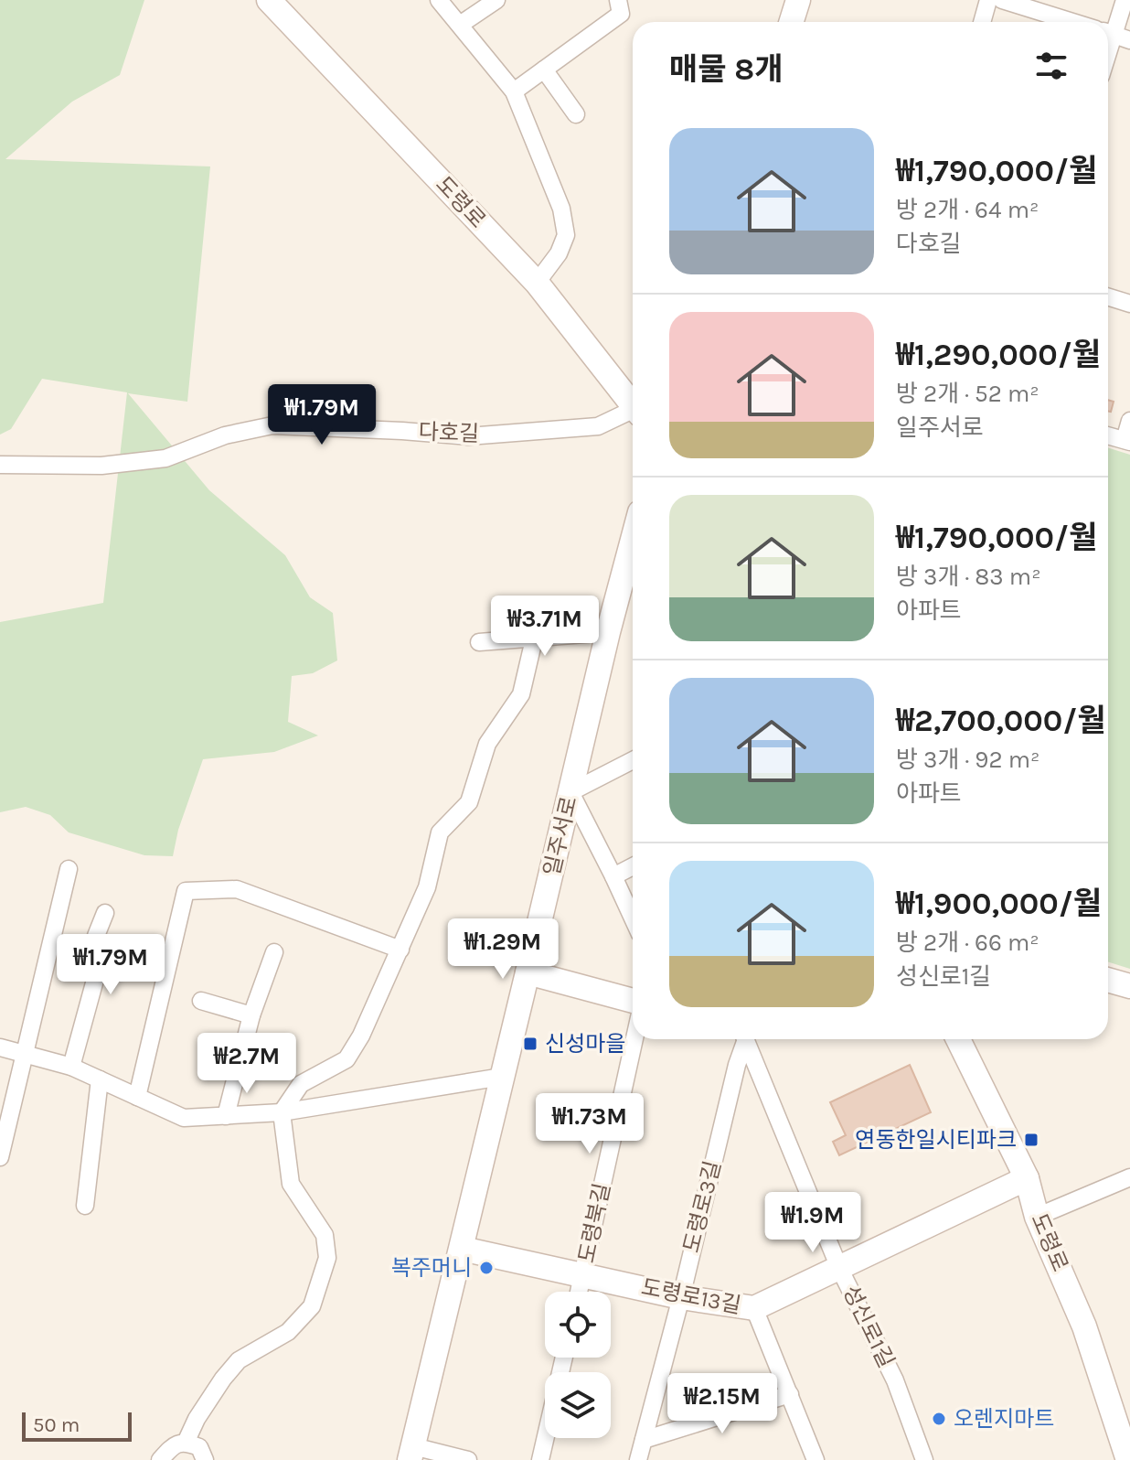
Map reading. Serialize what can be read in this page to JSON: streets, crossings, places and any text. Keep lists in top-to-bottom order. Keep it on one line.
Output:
{"streets":{"main road":["도령로","일주서로","도령로13길"],"street":["다호길","도령로3길","도령북길","성신로1길"]},"crossings":[["도령로","도령로13길"],["일주서로","도령로13길"],["도령로3길","도령로13길"],["도령북길","도령로13길"],["도령로13길","성신로1길"]],"places":{"transit":["신성마을","연동한일시티파크"],"other":["복주머니","오렌지마트"]},"scale_bar":"50 m","page":{"heading":"매물 8개","list":[{"name":"₩1,790,000/월","note":"방 2개 · 64 m² · 다호길"},{"name":"₩1,290,000/월","note":"방 2개 · 52 m² · 일주서로"},{"name":"₩1,790,000/월","note":"방 3개 · 83 m² · 아파트"},{"name":"₩2,700,000/월","note":"방 3개 · 92 m² · 아파트"},{"name":"₩1,900,000/월","note":"방 2개 · 66 m² · 성신로1길"}],"price":["₩1.79M","₩3.71M","₩1.29M","₩1.79M","₩2.7M","₩1.73M","₩1.9M","₩2.15M"],"scale":"50 m"}}
